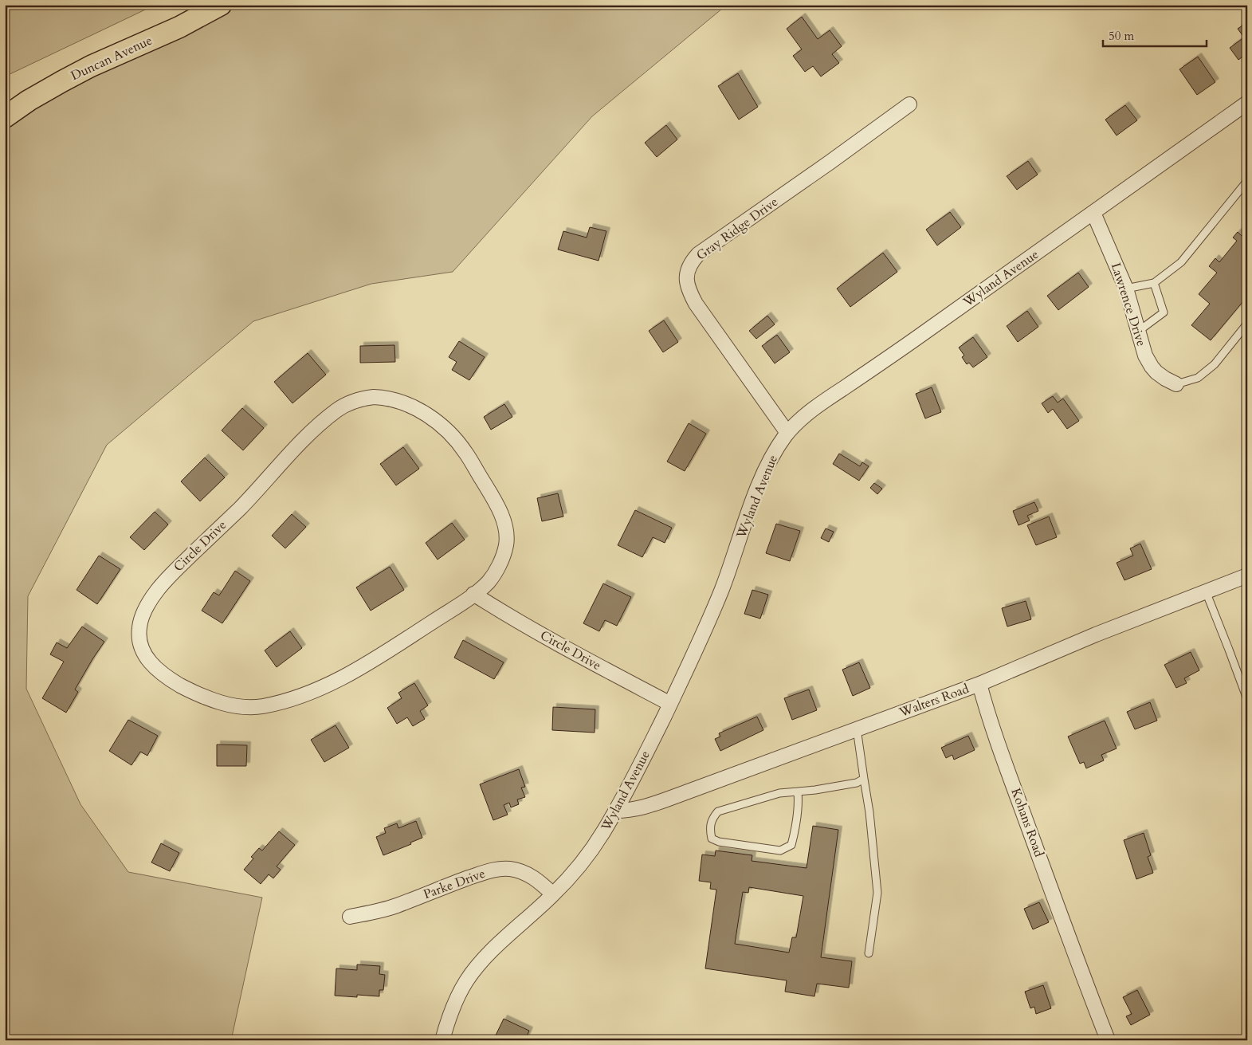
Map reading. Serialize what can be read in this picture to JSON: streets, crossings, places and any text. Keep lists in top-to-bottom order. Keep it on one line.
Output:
{"streets":{"main road":["Duncan Avenue"],"street":["Gray Ridge Drive","Wyland Avenue","Lawrence Drive","Circle Drive","Walters Road","Kohans Road","Parke Drive"]},"crossings":[["Gray Ridge Drive","Wyland Avenue"],["Wyland Avenue","Lawrence Drive"],["Wyland Avenue","Circle Drive"],["Wyland Avenue","Walters Road"],["Wyland Avenue","Parke Drive"],["Walters Road","Kohans Road"]],"scale_bar":"50 m"}
